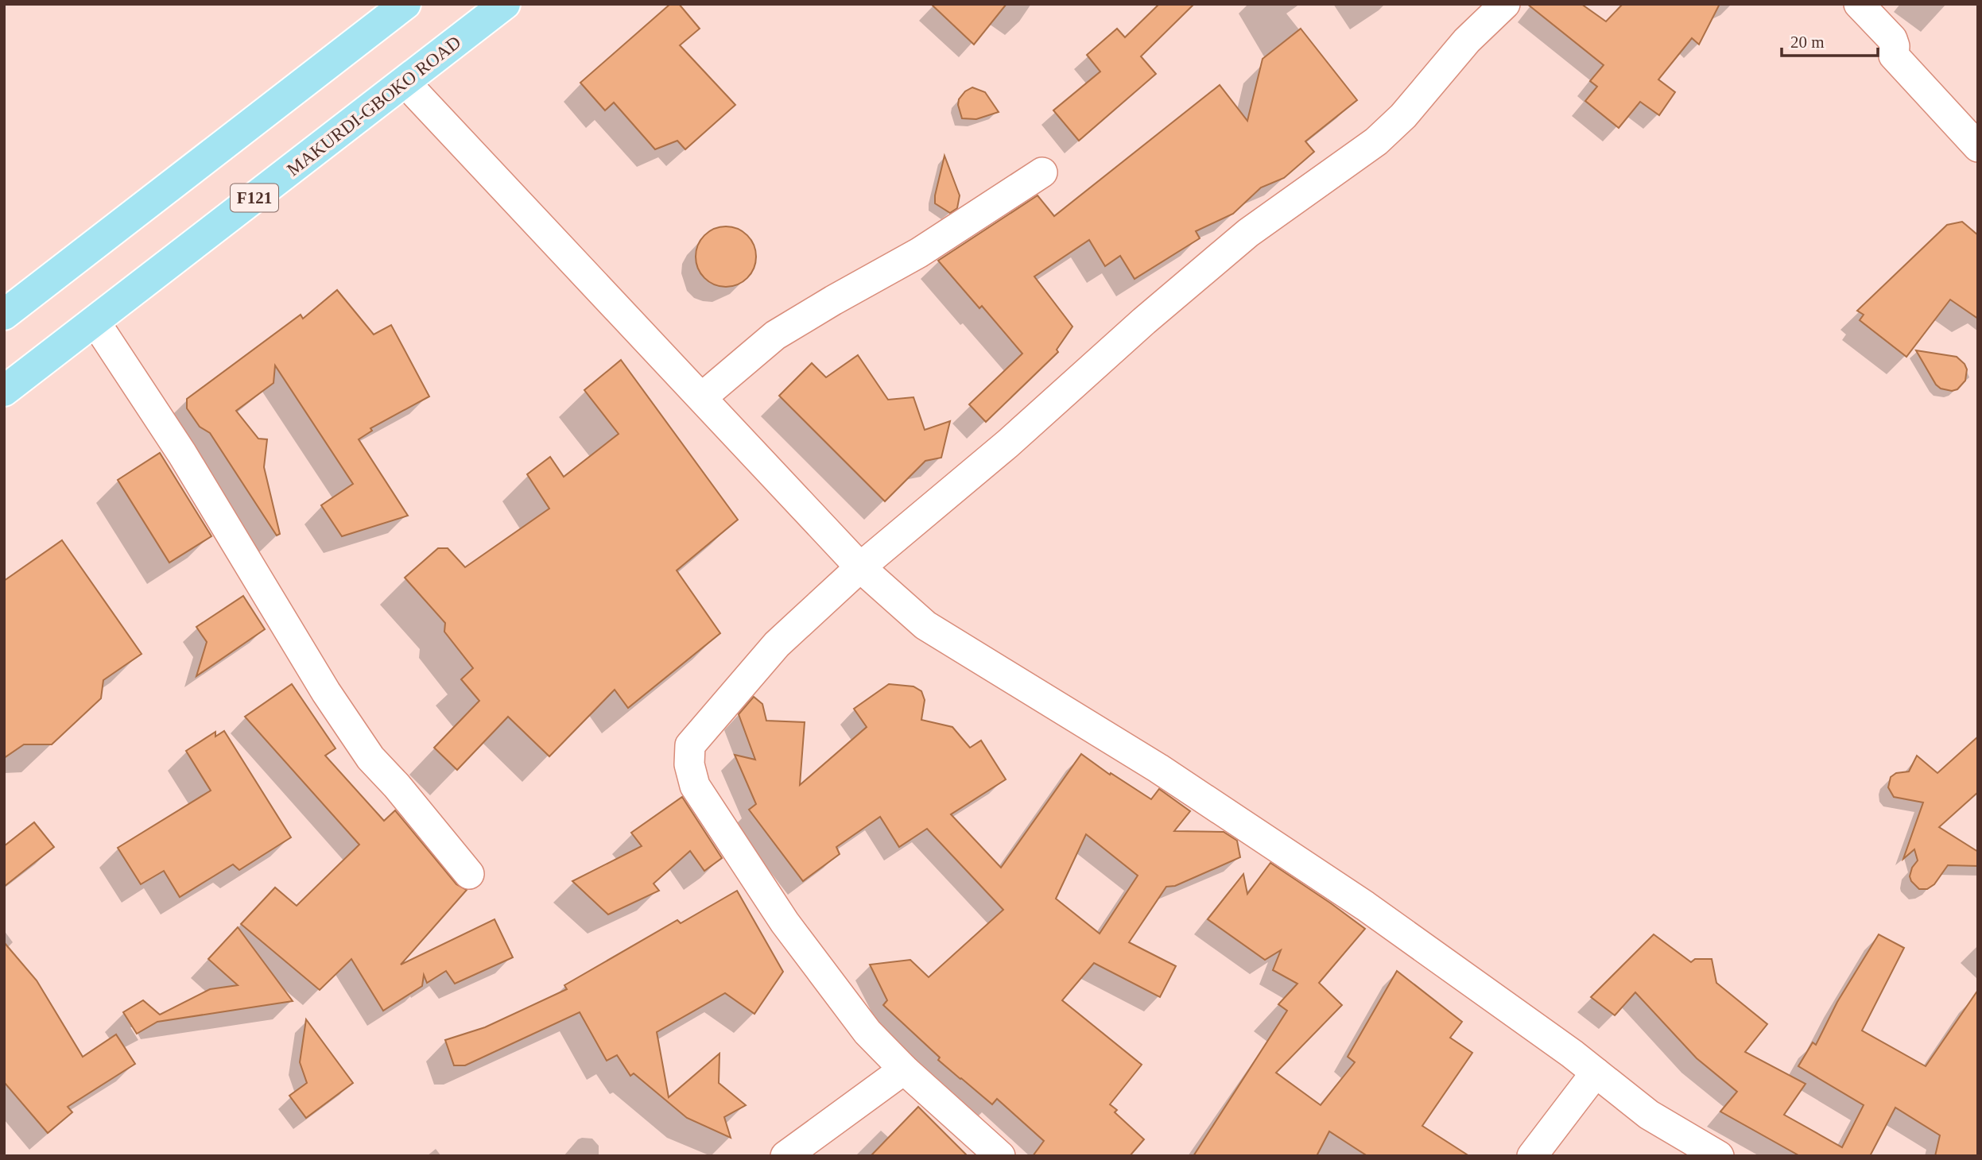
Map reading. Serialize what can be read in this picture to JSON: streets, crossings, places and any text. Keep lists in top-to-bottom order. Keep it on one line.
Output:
{"streets":{"main road":["MAKURDI-GBOKO ROAD","F121"]},"scale_bar":"20 m"}
